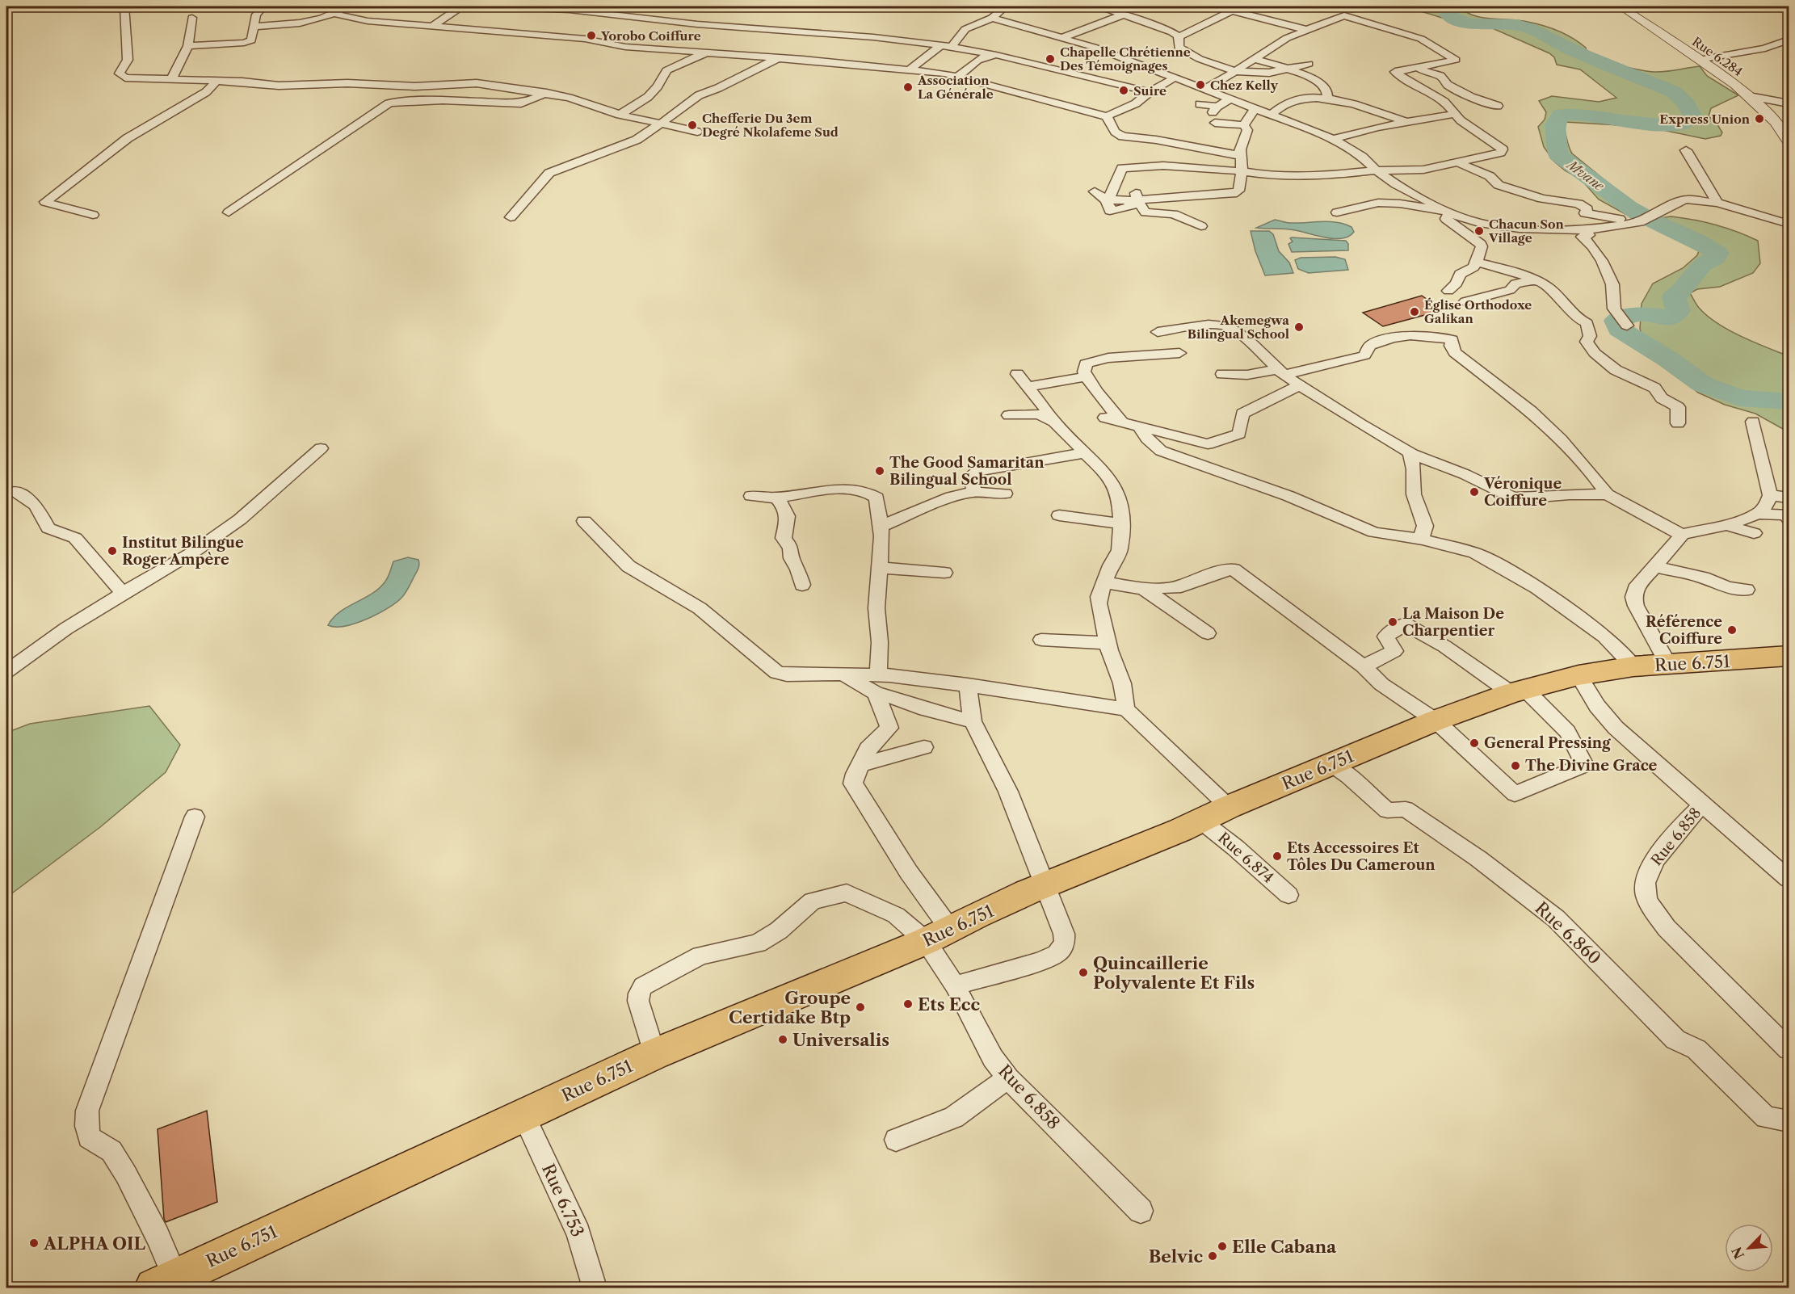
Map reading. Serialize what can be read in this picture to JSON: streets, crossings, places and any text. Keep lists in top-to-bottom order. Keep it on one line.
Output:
{"streets":{"main road":["Rue 6.751"],"street":["Rue 6.284","Rue 6.858","Rue 6.874","Rue 6.860","Rue 6.753"]},"crossings":[["Rue 6.751","Rue 6.858"],["Rue 6.751","Rue 6.874"],["Rue 6.751","Rue 6.860"],["Rue 6.751","Rue 6.753"]],"water":["Mvane"],"places":["Yorobo Coiffure","Chapelle Chrétienne Des Témoignages","Chez Kelly","Association La Générale","Suire","Express Union","Chefferie Du 3em Degré Nkolafeme Sud","Chacun Son Village","Église Orthodoxe Galikan","Akemegwa Bilingual School","The Good Samaritan Bilingual School","Véronique Coiffure","Institut Bilingue Roger Ampère","La Maison De Charpentier","Référence Coiffure","General Pressing","The Divine Grace","Ets Accessoires Et Tôles Du Cameroun","Quincaillerie Polyvalente Et Fils","Ets Ecc","Groupe Certidake Btp","Universalis","ALPHA OIL","Elle Cabana","Belvic"],"north":"bottom left"}
